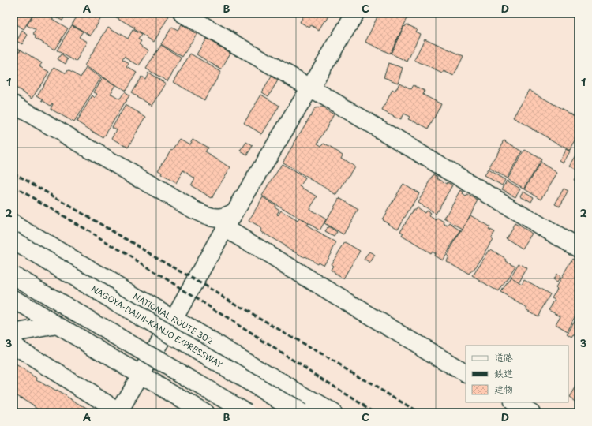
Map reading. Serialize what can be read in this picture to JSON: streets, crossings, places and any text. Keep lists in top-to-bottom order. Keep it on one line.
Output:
{"streets":{"main road":["NATIONAL ROUTE 302","NAGOYA-DAINI-KANJO EXPRESSWAY"]},"legend":["道路","鉄道","建物"],"grid":{"columns":["A","B","C","D"],"rows":["1","2","3"]}}
